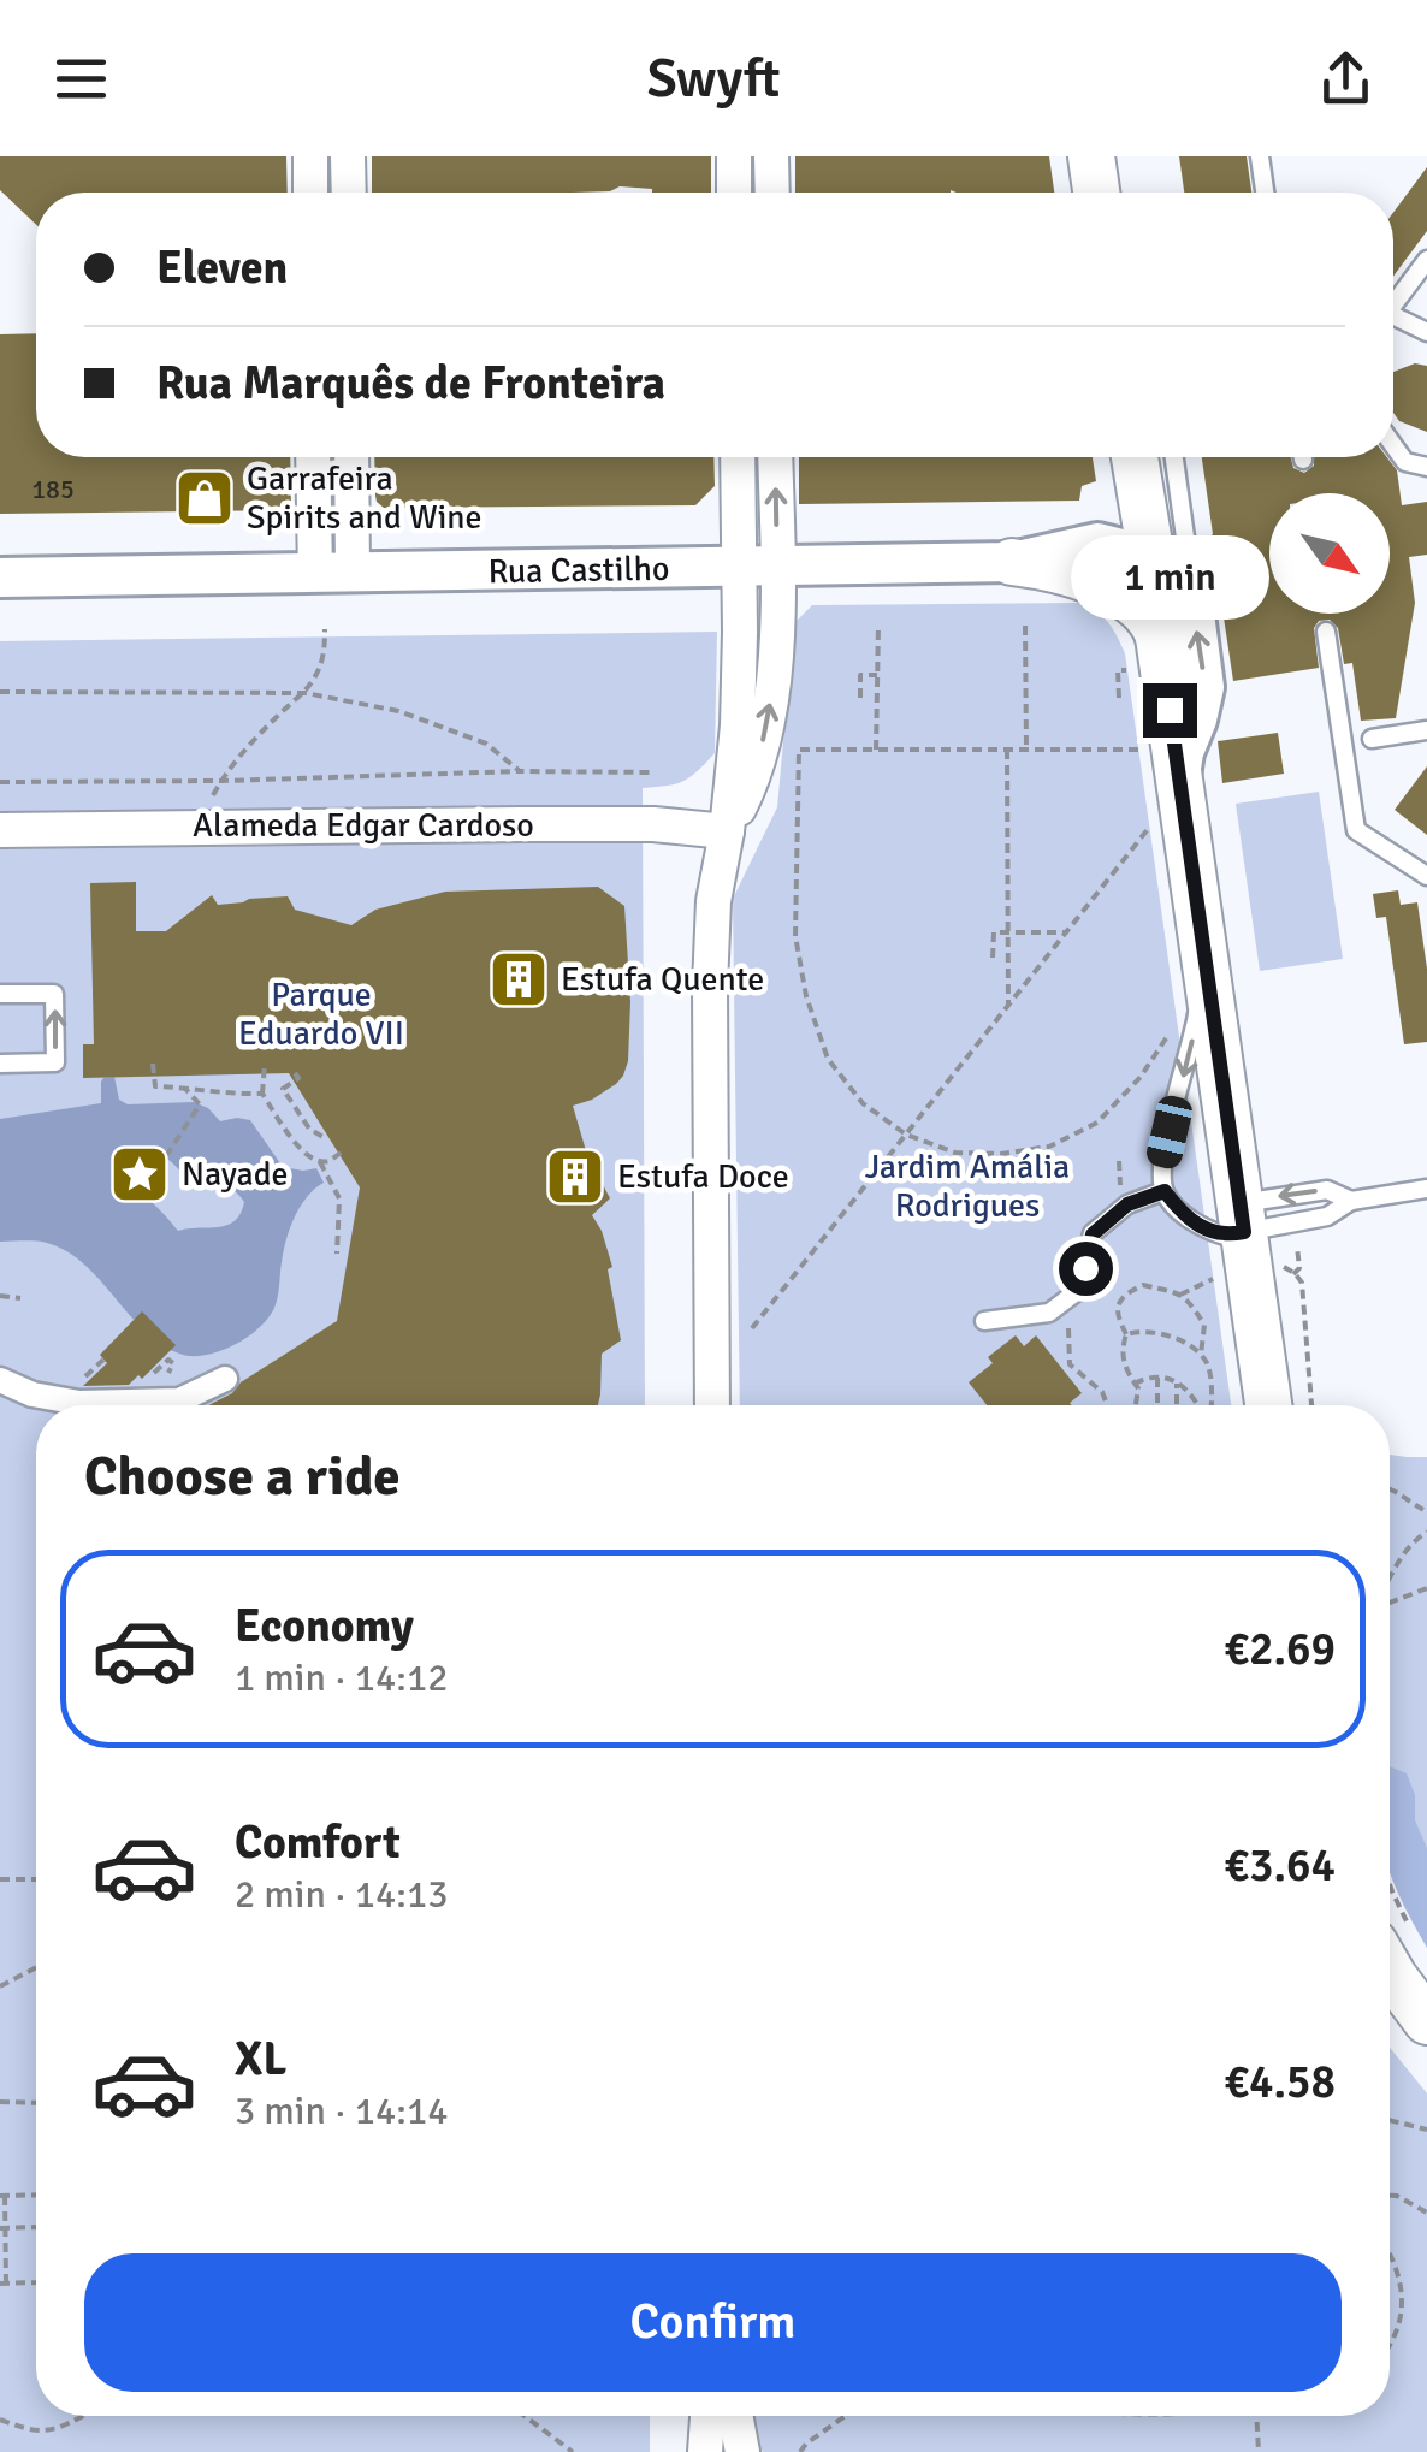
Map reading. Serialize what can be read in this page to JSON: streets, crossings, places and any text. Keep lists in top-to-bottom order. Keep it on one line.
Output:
{"streets":{"street":["Rua Castilho","Alameda Edgar Cardoso"]},"parks":["Parque Eduardo VII","Jardim Amália Rodrigues"],"places":{"shop":["Garrafeira Spirits and Wine"],"building":["Estufa Quente","Estufa Doce"],"place":["Nayade"]},"house_numbers":["185"],"north":"bottom right","page":{"header":"Swyft","banner":["Eleven","Rua Marquês de Fronteira"],"bubble":"1 min","heading":"Choose a ride","list":[{"name":"Economy","note":"1 min · 14:12","value":"€2.69"},{"name":"Comfort","note":"2 min · 14:13","value":"€3.64"},{"name":"XL","note":"3 min · 14:14","value":"€4.58"}],"buttons":"Confirm"}}
